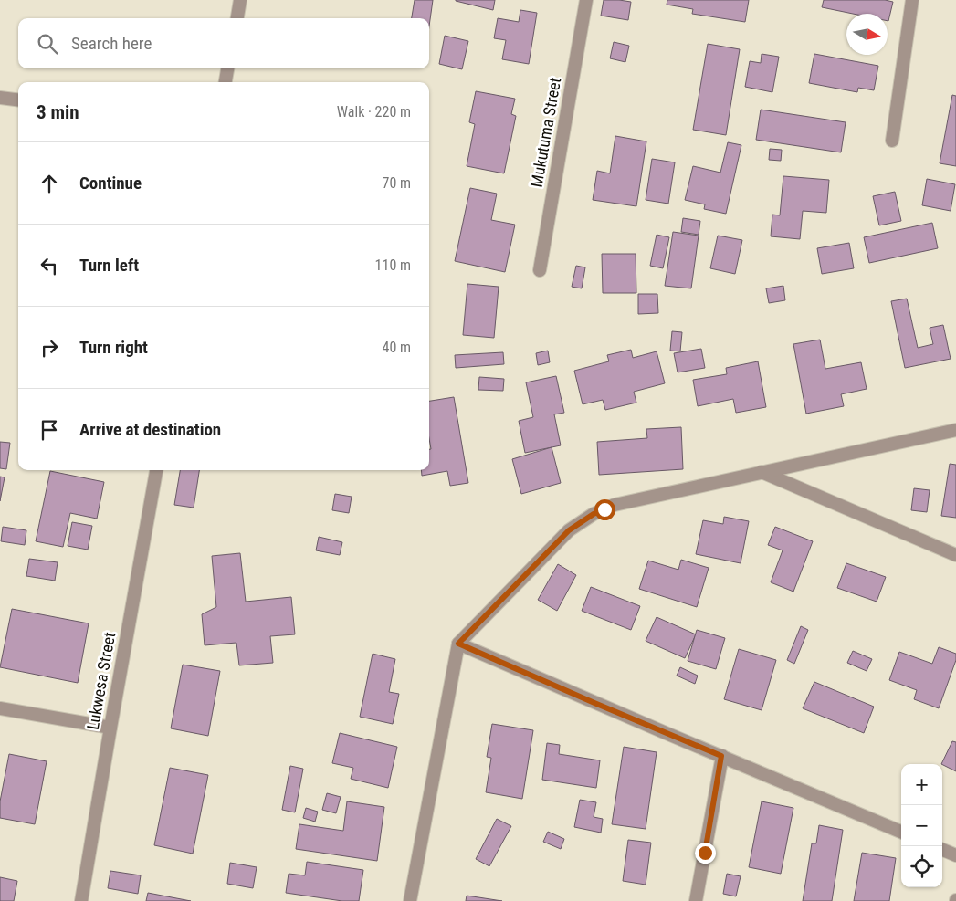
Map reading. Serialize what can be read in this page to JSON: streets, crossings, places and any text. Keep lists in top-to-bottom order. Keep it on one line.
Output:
{"streets":{"street":["Mukutuma Street","Lukwesa Street"]},"north":"right","page":{"search":"Search here","heading":["3 min","Walk · 220 m"],"list":[["Continue","70 m"],["Turn left","110 m"],["Turn right","40 m"],"Arrive at destination"],"map_buttons":["+","−"]}}
